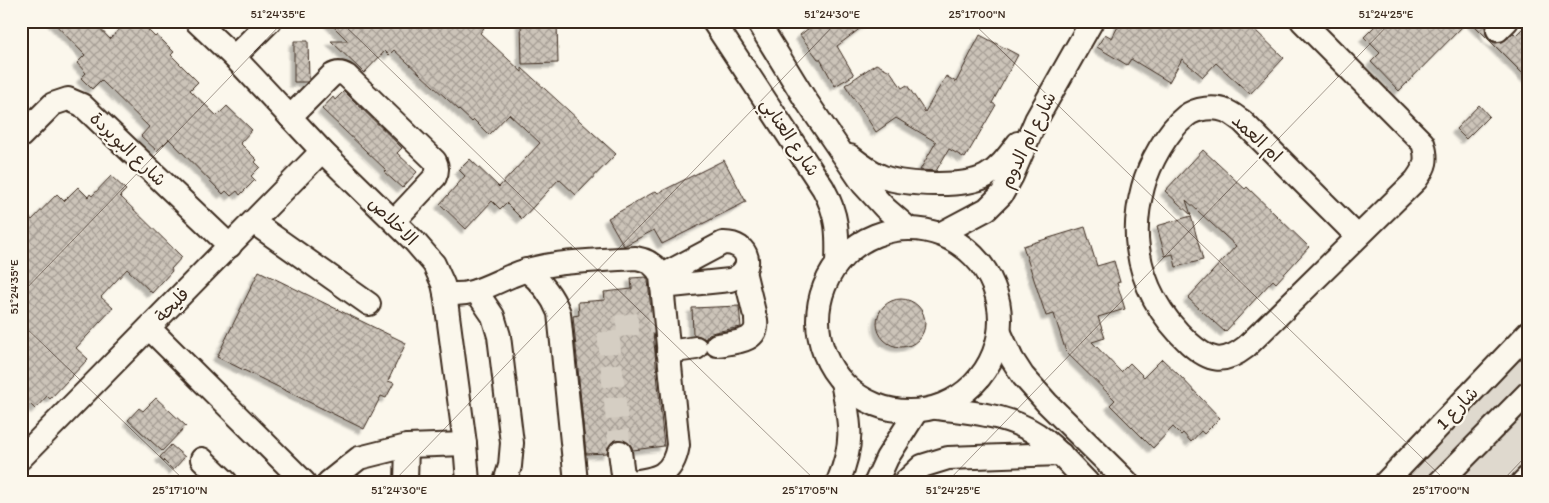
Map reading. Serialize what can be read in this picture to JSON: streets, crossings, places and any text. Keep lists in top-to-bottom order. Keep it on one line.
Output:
{"streets":{"street":["شارع العنابي","ام العمد","شارع ام الدوم","شارع البويردة","الاخلاص","فليحة","شارع 1"]},"crossings":[["شارع البويردة","فليحة"],["الاخلاص","فليحة"]],"coordinates":["51°24'35\"E","51°24'30\"E","25°17'00\"N","51°24'25\"E","25°17'10\"N","25°17'05\"N"]}
